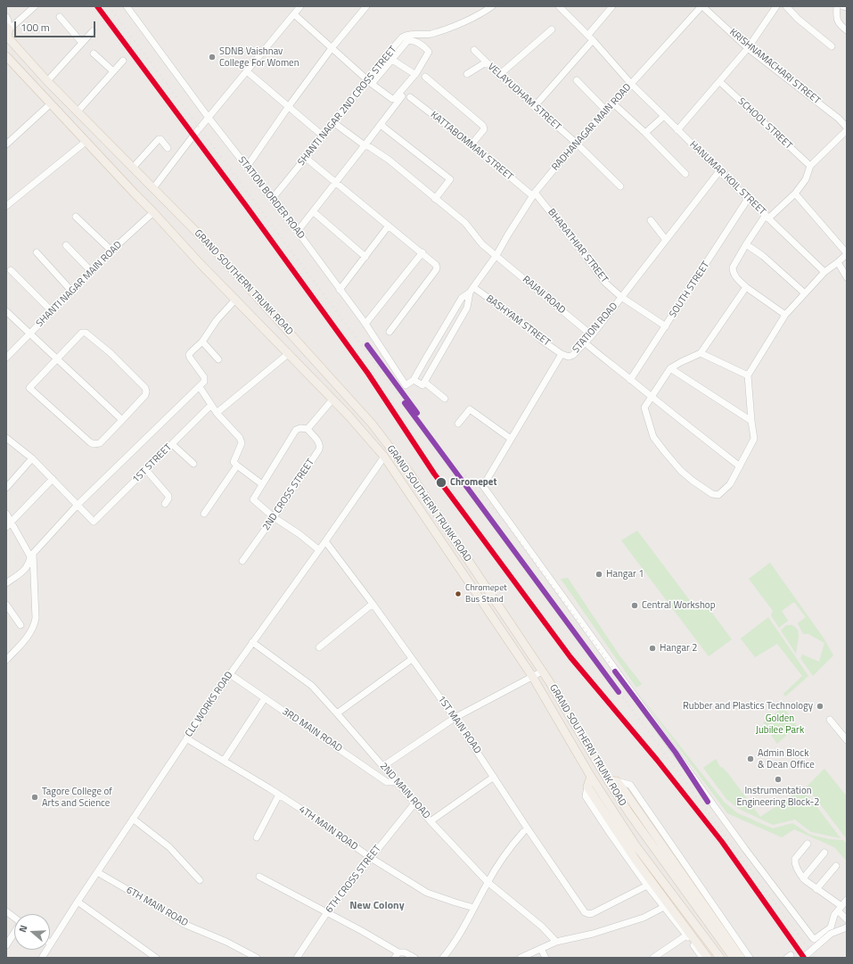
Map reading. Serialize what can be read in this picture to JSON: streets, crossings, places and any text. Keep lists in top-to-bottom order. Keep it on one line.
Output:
{"streets":{"main road":["GRAND SOUTHERN TRUNK ROAD"],"street":["KRISHNAMACHARI STREET","VELAYUDHAM STREET","SHANTI NAGAR 2ND CROSS STREET","SCHOOL STREET","RADHANAGAR MAIN ROAD","KATTABOMMAN STREET","HANUMAR KOIL STREET","STATION BORDER ROAD","BHARATHIAR STREET","SHANTI NAGAR MAIN ROAD","SOUTH STREET","RAJAJI ROAD","BASHYAM STREET","STATION ROAD","1ST STREET","2ND CROSS STREET","CLC WORKS ROAD","1ST MAIN ROAD","3RD MAIN ROAD","2ND MAIN ROAD","4TH MAIN ROAD","6TH CROSS STREET","6TH MAIN ROAD"]},"crossings":[["KRISHNAMACHARI STREET","RADHANAGAR MAIN ROAD"],["VELAYUDHAM STREET","RADHANAGAR MAIN ROAD"],["SHANTI NAGAR 2ND CROSS STREET","STATION BORDER ROAD"],["SHANTI NAGAR 2ND CROSS STREET","RAJAJI ROAD"],["RADHANAGAR MAIN ROAD","KATTABOMMAN STREET"],["RADHANAGAR MAIN ROAD","HANUMAR KOIL STREET"],["RADHANAGAR MAIN ROAD","BHARATHIAR STREET"],["RADHANAGAR MAIN ROAD","RAJAJI ROAD"],["RADHANAGAR MAIN ROAD","BASHYAM STREET"],["KATTABOMMAN STREET","BHARATHIAR STREET"],["HANUMAR KOIL STREET","SOUTH STREET"],["HANUMAR KOIL STREET","STATION ROAD"],["BHARATHIAR STREET","SOUTH STREET"],["BHARATHIAR STREET","STATION ROAD"],["GRAND SOUTHERN TRUNK ROAD","SHANTI NAGAR MAIN ROAD"],["GRAND SOUTHERN TRUNK ROAD","CLC WORKS ROAD"],["RAJAJI ROAD","STATION ROAD"],["BASHYAM STREET","STATION ROAD"],["CLC WORKS ROAD","1ST MAIN ROAD"],["CLC WORKS ROAD","3RD MAIN ROAD"],["CLC WORKS ROAD","2ND MAIN ROAD"],["CLC WORKS ROAD","4TH MAIN ROAD"],["CLC WORKS ROAD","6TH MAIN ROAD"],["3RD MAIN ROAD","2ND MAIN ROAD"],["2ND MAIN ROAD","6TH CROSS STREET"],["4TH MAIN ROAD","6TH CROSS STREET"]],"districts":["New Colony"],"parks":["Golden Jubilee Park"],"places":["SDNB Vaishnav College For Women","Chromepet","Hangar 1","Chromepet Bus Stand","Central Workshop","Hangar 2","Rubber and Plastics Technology","Admin Block & Dean Office","Instrumentation Engineering Block-2","Tagore College of Arts and Science"],"scale_bar":"100 m","north":"left"}
